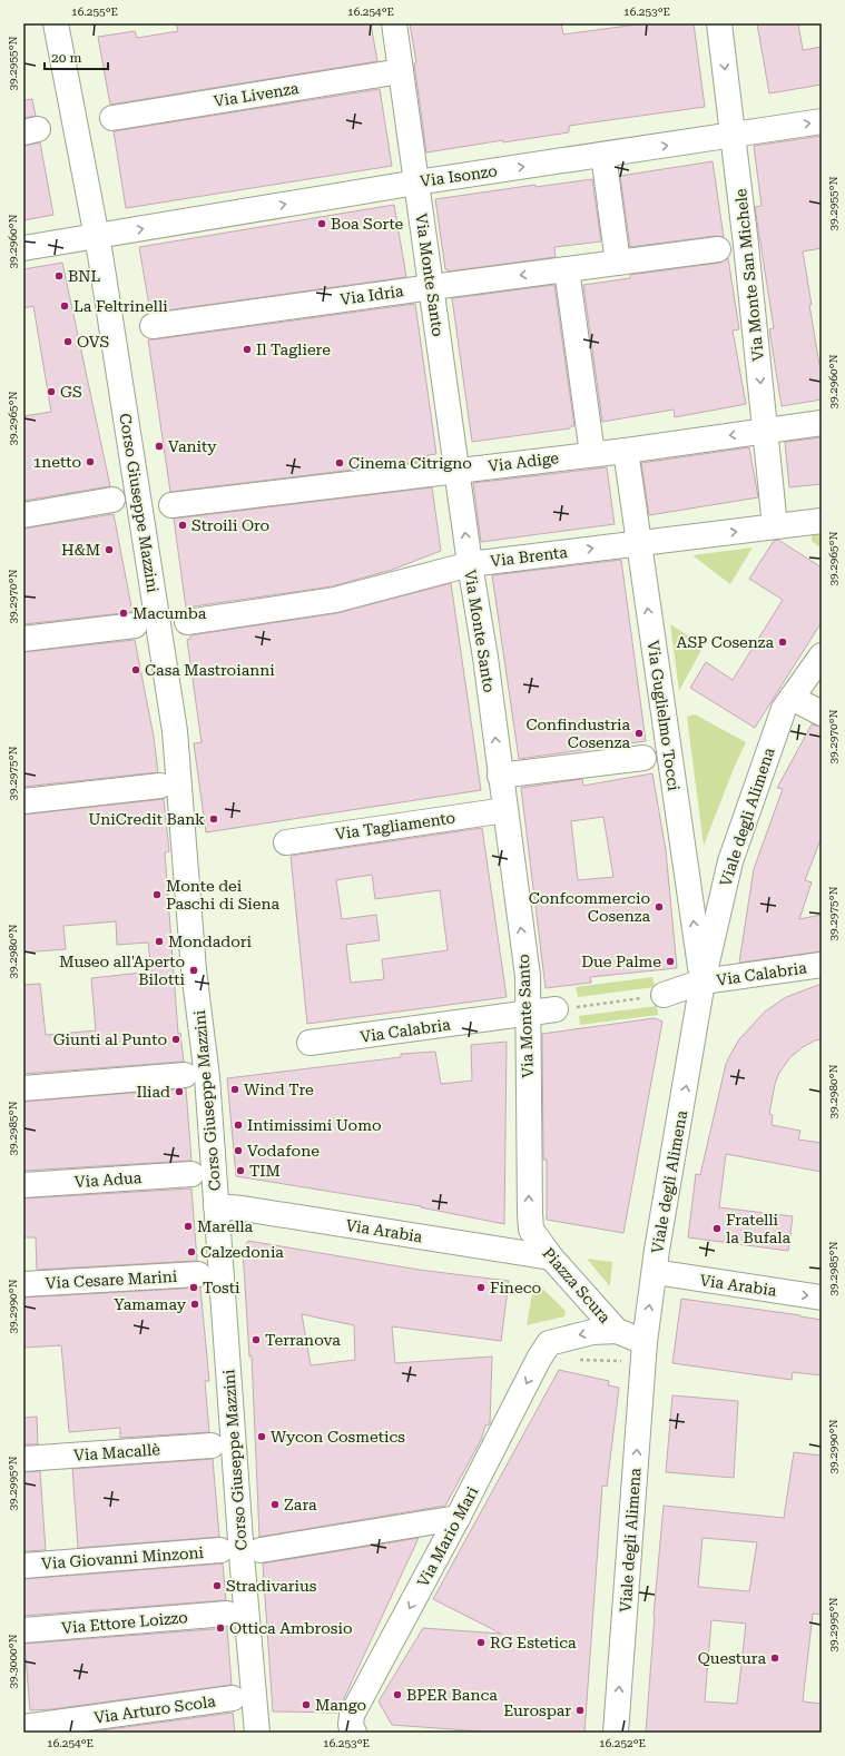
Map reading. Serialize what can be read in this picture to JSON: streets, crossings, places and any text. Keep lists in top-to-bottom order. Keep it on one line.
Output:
{"streets":{"street":["Via Livenza","Via Isonzo","Via Monte Santo","Via Monte San Michele","Via Idria","Via Adige","Corso Giuseppe Mazzini","Via Brenta","Via Guglielmo Tocci","Viale degli Alimena","Via Tagliamento","Via Calabria","Via Adua","Via Arabia","Via Cesare Marini","Piazza Scura","Via Macallè","Via Mario Mari","Via Giovanni Minzoni","Via Ettore Loizzo","Via Arturo Scola"]},"crossings":[["Via Livenza","Via Monte Santo"],["Via Isonzo","Via Monte Santo"],["Via Isonzo","Via Monte San Michele"],["Via Isonzo","Corso Giuseppe Mazzini"],["Via Monte Santo","Via Idria"],["Via Monte Santo","Via Adige"],["Via Monte Santo","Via Brenta"],["Via Monte Santo","Via Tagliamento"],["Via Monte Santo","Via Calabria"],["Via Monte Santo","Via Arabia"],["Via Monte Santo","Piazza Scura"],["Via Monte San Michele","Via Adige"],["Via Monte San Michele","Via Brenta"],["Via Adige","Via Guglielmo Tocci"],["Corso Giuseppe Mazzini","Via Arabia"],["Via Brenta","Via Guglielmo Tocci"],["Via Guglielmo Tocci","Viale degli Alimena"],["Via Guglielmo Tocci","Via Calabria"],["Viale degli Alimena","Via Calabria"],["Viale degli Alimena","Via Arabia"],["Viale degli Alimena","Piazza Scura"],["Via Arabia","Piazza Scura"],["Piazza Scura","Via Mario Mari"]],"one_way":["Via Isonzo","Via Monte Santo","Via Guglielmo Tocci","Viale degli Alimena","Via Mario Mari"],"places":["Boa Sorte","BNL","La Feltrinelli","OVS","Il Tagliere","GS","Vanity","1netto","Cinema Citrigno","Stroili Oro","H&M","Macumba","ASP Cosenza","Casa Mastroianni","Confindustria Cosenza","UniCredit Bank","Monte dei Paschi di Siena","Confcommercio Cosenza","Mondadori","Due Palme","Museo all'Aperto Bilotti","Giunti al Punto","Wind Tre","Iliad","Intimissimi Uomo","Vodafone","TIM","Marella","Fratelli la Bufala","Calzedonia","Tosti","Fineco","Yamamay","Terranova","Wycon Cosmetics","Zara","Stradivarius","Ottica Ambrosio","RG Estetica","Questura","BPER Banca","Mango","Eurospar"],"scale_bar":"20 m","coordinates":["16.255°E","16.254°E","16.253°E","39.2955°N","39.2960°N","39.2965°N","39.2970°N","39.2975°N","39.2980°N","39.2985°N","39.2990°N","39.2995°N","39.3000°N","16.252°E"]}
